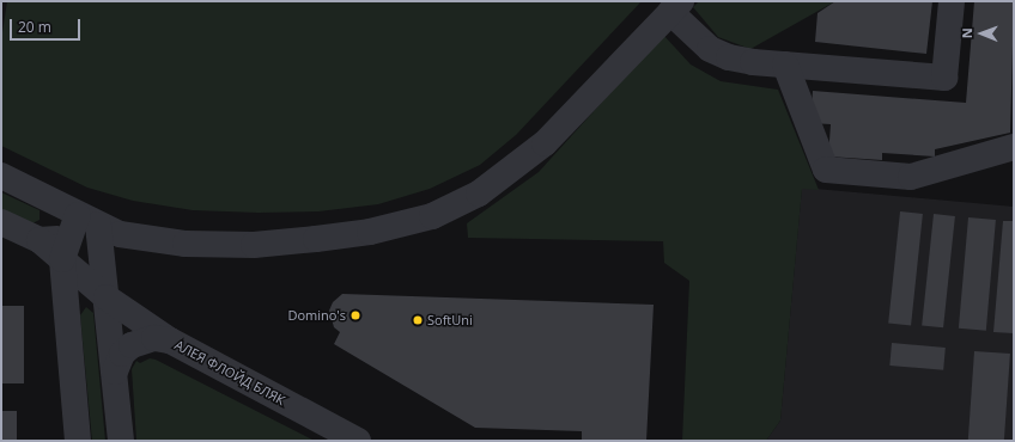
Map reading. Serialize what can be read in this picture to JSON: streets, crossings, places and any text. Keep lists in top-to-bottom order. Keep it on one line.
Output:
{"streets":{"street":["АЛЕЯ ФЛОЙД БЛЯК"]},"places":["Domino's","SoftUni"],"scale_bar":"20 m","north":"left"}
